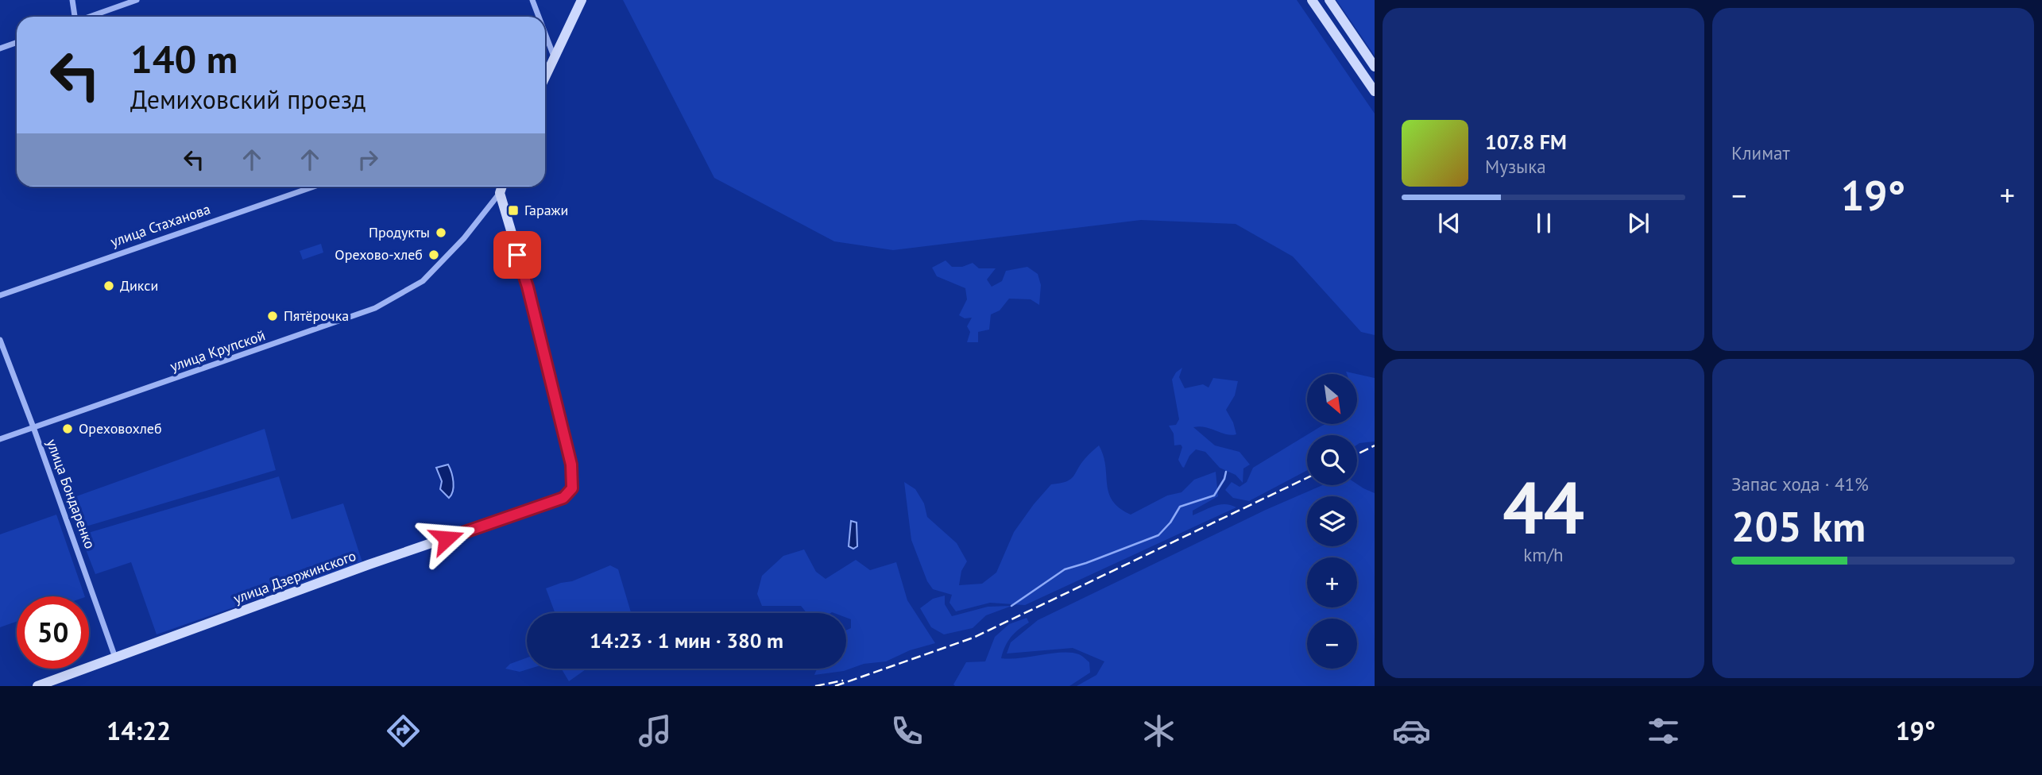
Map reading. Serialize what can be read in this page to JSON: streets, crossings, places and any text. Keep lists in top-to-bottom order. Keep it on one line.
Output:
{"streets":{"main road":["улица Дзержинского"],"street":["улица Стаханова","улица Крупской","улица Бондаренко"]},"crossings":[["улица Крупской","улица Бондаренко"],["улица Крупской","улица Дзержинского"],["улица Бондаренко","улица Дзержинского"]],"places":{"transit":["Гаражи"],"other":["Продукты","Орехово-хлеб","Дикси","Пятёрочка","Ореховохлеб"]},"north":"bottom right","page":{"tile":["Климат",["44","km/h"],["Запас хода · 41%","205 km"]],"turn":["140 m","Демиховский проезд"],"song":["107.8 FM","Музыка"],"heat":["−","19°","+"],"map_buttons":["+","−"],"limit":"50","trip":"14:23 · 1 мин · 380 m","tabs":["14:22","19°"]}}
